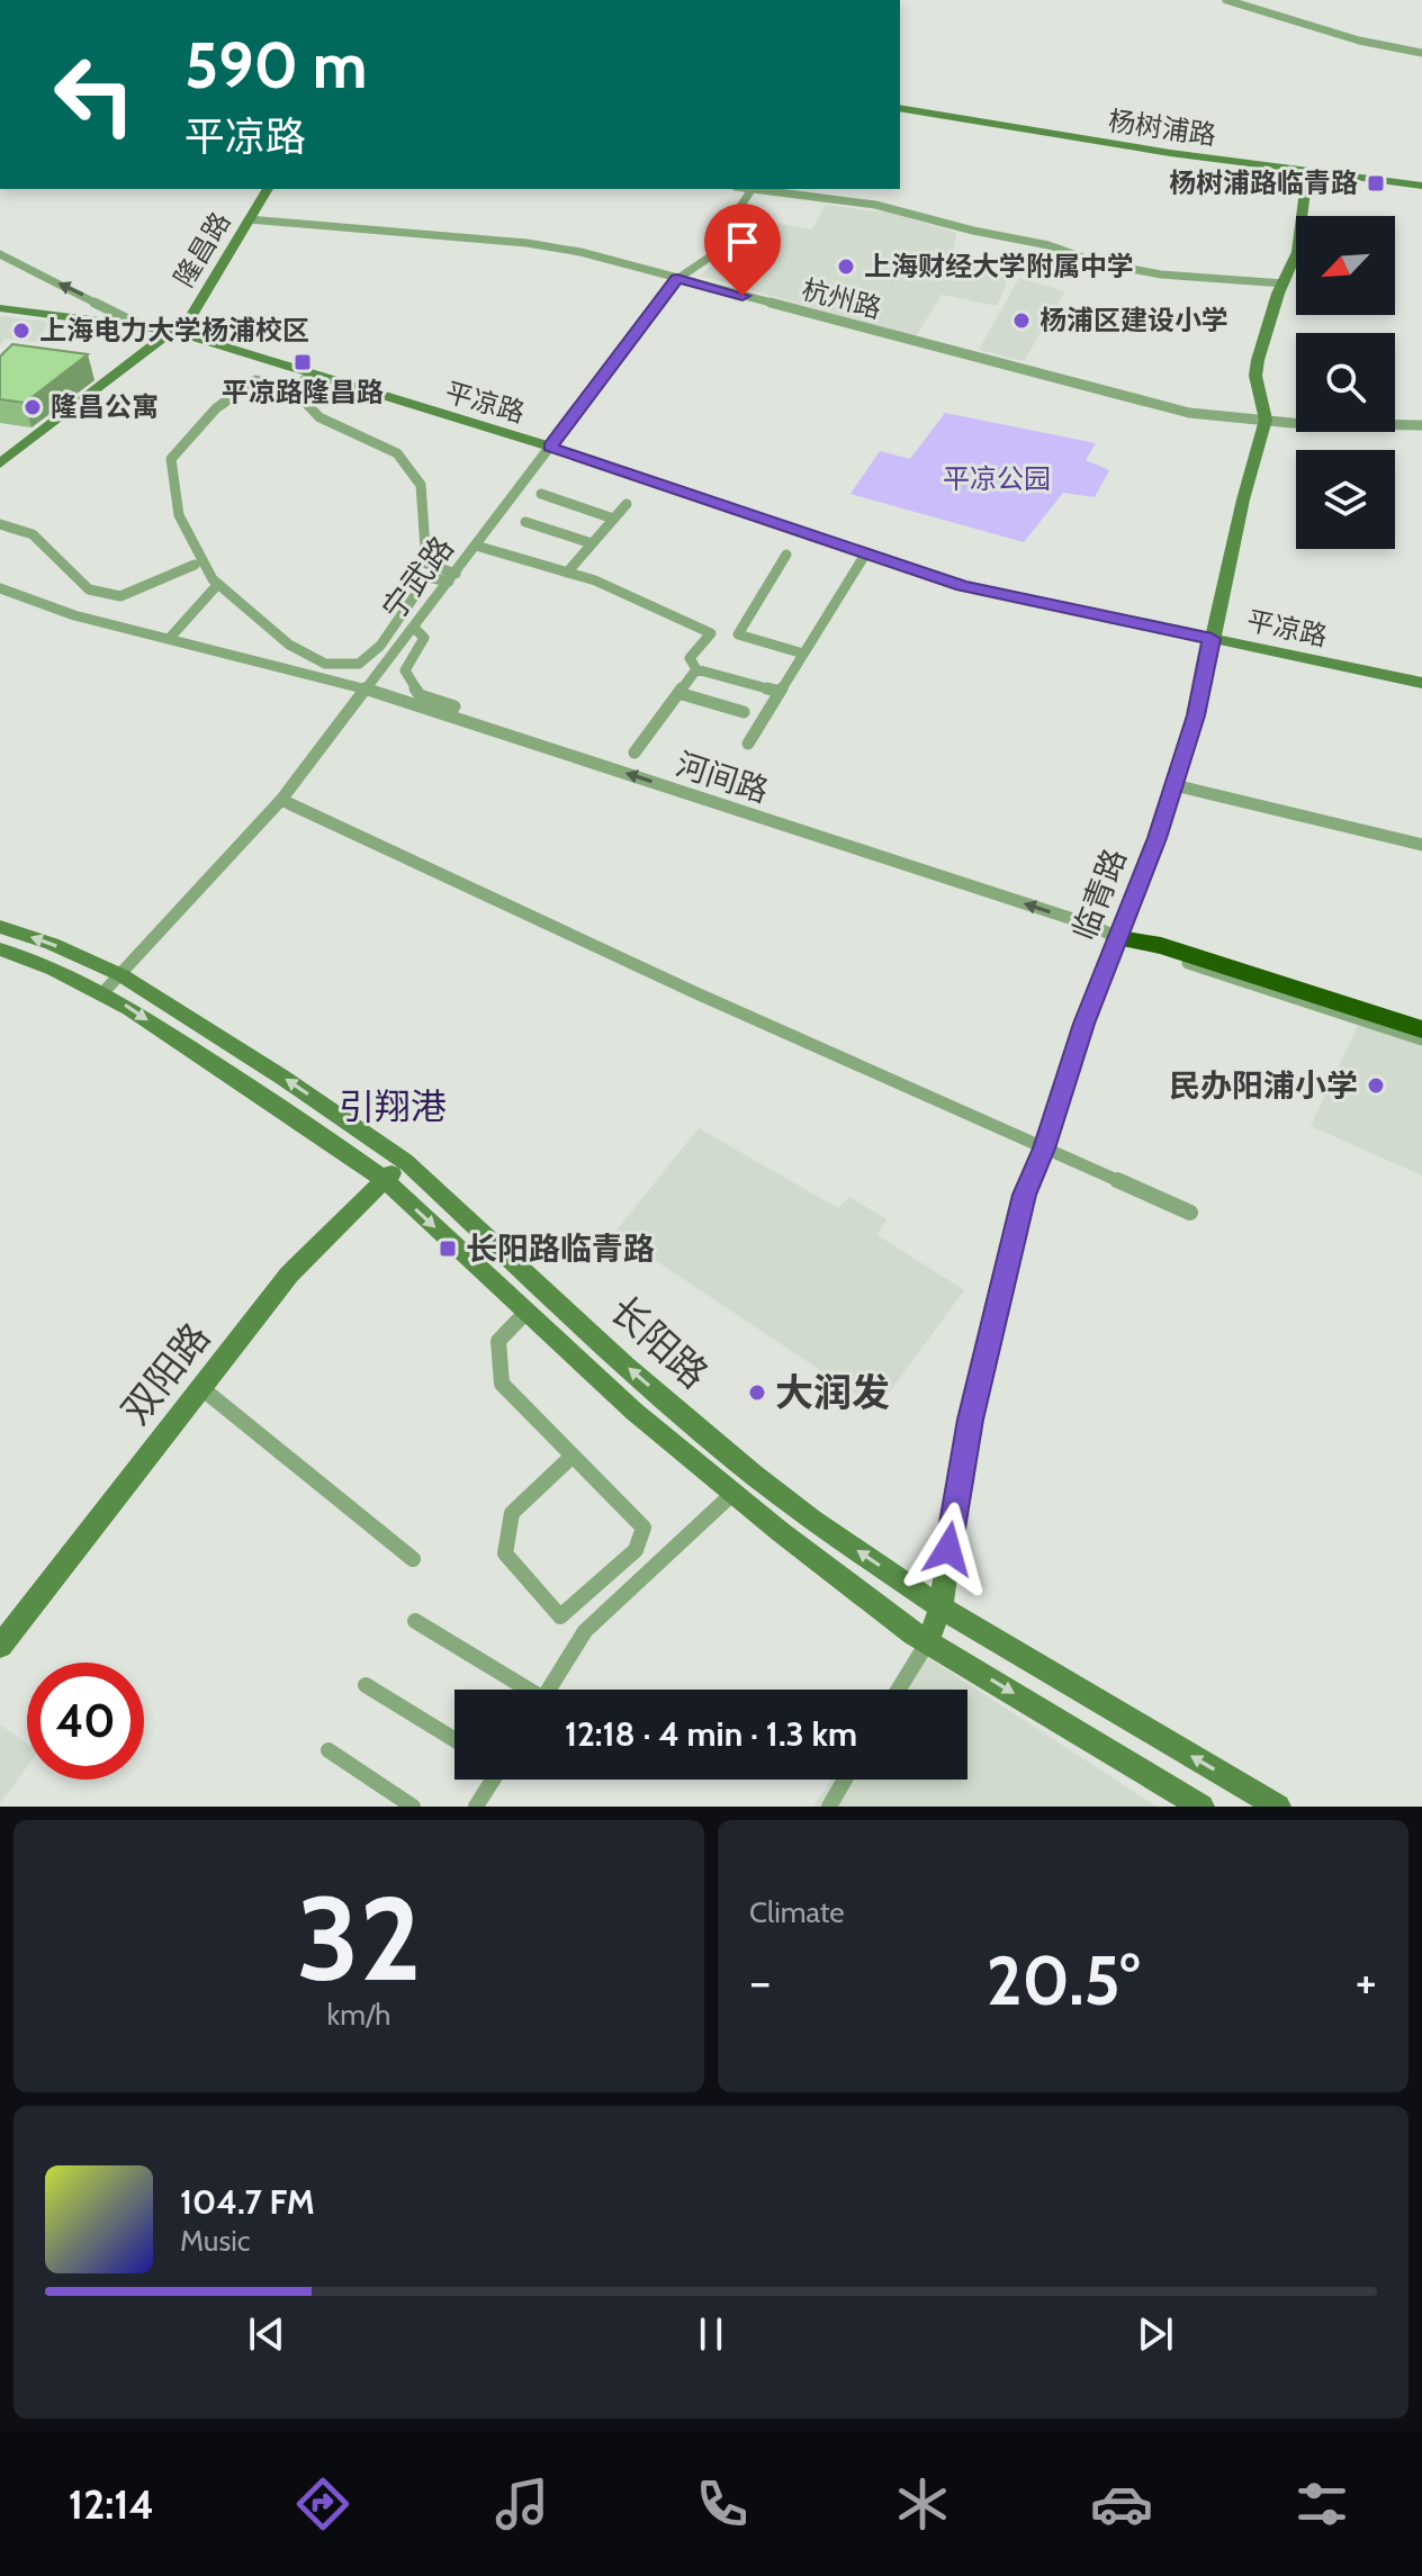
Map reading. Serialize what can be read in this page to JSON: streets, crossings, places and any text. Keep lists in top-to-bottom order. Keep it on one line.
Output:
{"streets":{"main road":["杨树浦路","隆昌路","平凉路","临青路","长阳路","双阳路"],"street":["杭州路","宁武路","河间路"]},"crossings":[["杨树浦路","临青路"],["隆昌路","杭州路"],["隆昌路","平凉路"],["杭州路","宁武路"],["杭州路","临青路"],["平凉路","宁武路"],["平凉路","临青路"],["宁武路","河间路"],["宁武路","长阳路"],["河间路","临青路"],["临青路","长阳路"],["长阳路","双阳路"]],"one_way":["河间路"],"districts":["引翔港"],"parks":["平凉公园"],"places":{"transit":["杨树浦路临青路","平凉路隆昌路","长阳路临青路"],"other":["上海财经大学附属中学","杨浦区建设小学","上海电力大学杨浦校区","隆昌公寓","民办阳浦小学","大润发"]},"north":"bottom left","page":{"turn":["590 m","平凉路"],"limit":"40","trip":"12:18 · 4 min · 1.3 km","tile":[["32","km/h"],"Climate"],"heat":["−","20.5°","+"],"song":["104.7 FM","Music"],"tabs":"12:14"}}
